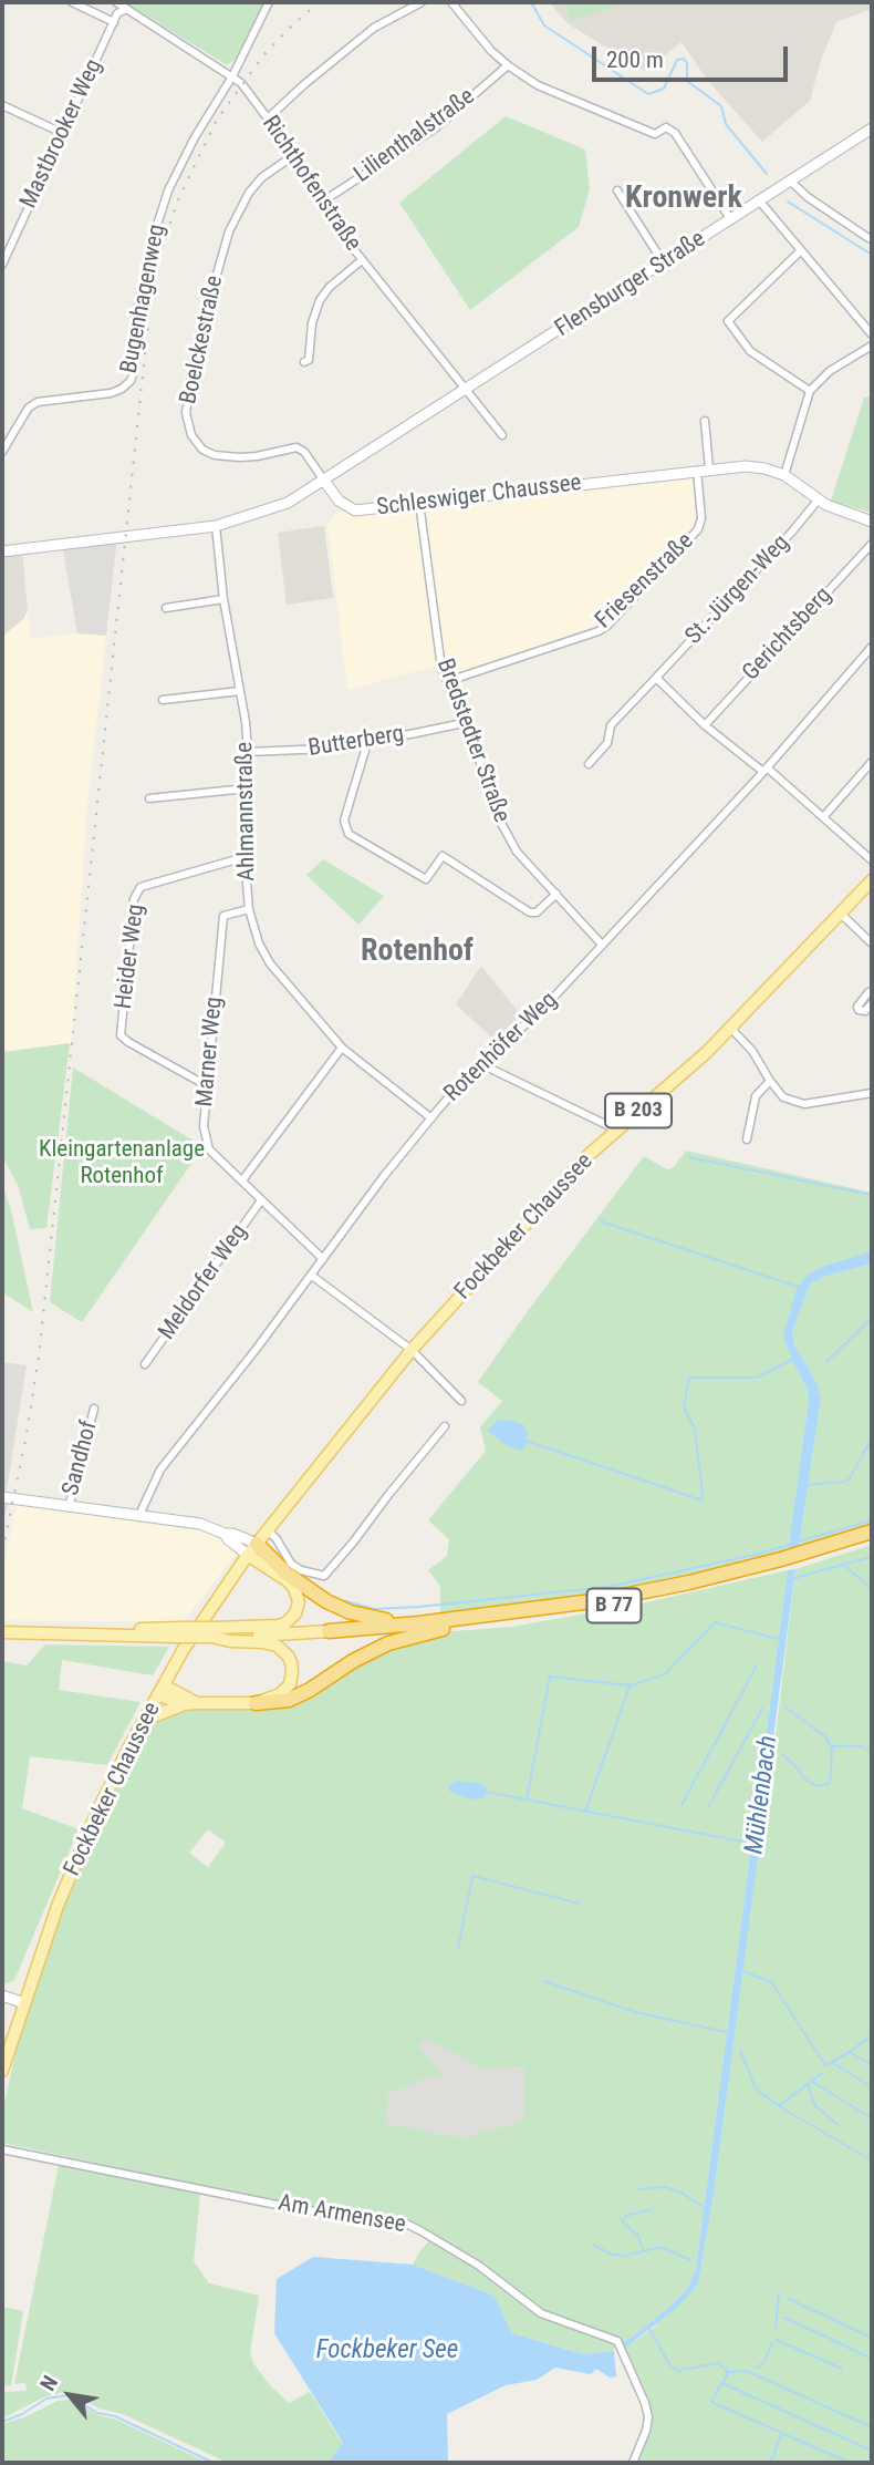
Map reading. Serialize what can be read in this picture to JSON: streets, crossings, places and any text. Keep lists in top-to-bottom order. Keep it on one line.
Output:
{"streets":{"highway":["B 77"],"main road":["Flensburger Straße","Schleswiger Chaussee","B 203","Fockbeker Chaussee"],"street":["Mastbrooker Weg","Lilienthalstraße","Richthofenstraße","Bugenhagenweg","Boelckestraße","Friesenstraße","St.-Jürgen-Weg","Gerichtsberg","Bredstedter Straße","Butterberg","Ahlmannstraße","Heider Weg","Rotenhöfer Weg","Marner Weg","Meldorfer Weg","Sandhof","Am Armensee"]},"crossings":[["Mastbrooker Weg","Richthofenstraße"],["Lilienthalstraße","Richthofenstraße"],["Richthofenstraße","Flensburger Straße"],["Richthofenstraße","Bugenhagenweg"],["Richthofenstraße","Boelckestraße"],["Flensburger Straße","Boelckestraße"],["Flensburger Straße","Schleswiger Chaussee"],["Boelckestraße","Schleswiger Chaussee"],["Schleswiger Chaussee","Friesenstraße"],["Schleswiger Chaussee","St.-Jürgen-Weg"],["Schleswiger Chaussee","Bredstedter Straße"],["Friesenstraße","Bredstedter Straße"],["Bredstedter Straße","Butterberg"],["Bredstedter Straße","Rotenhöfer Weg"],["Butterberg","Ahlmannstraße"],["Ahlmannstraße","Heider Weg"],["Ahlmannstraße","Rotenhöfer Weg"],["Ahlmannstraße","Marner Weg"],["Heider Weg","Marner Weg"],["Rotenhöfer Weg","Marner Weg"],["Marner Weg","Meldorfer Weg"]],"districts":["Kronwerk","Rotenhof"],"water":["Mühlenbach","Fockbeker See"],"parks":["Kleingartenanlage Rotenhof"],"scale_bar":"200 m","north":"top left"}
